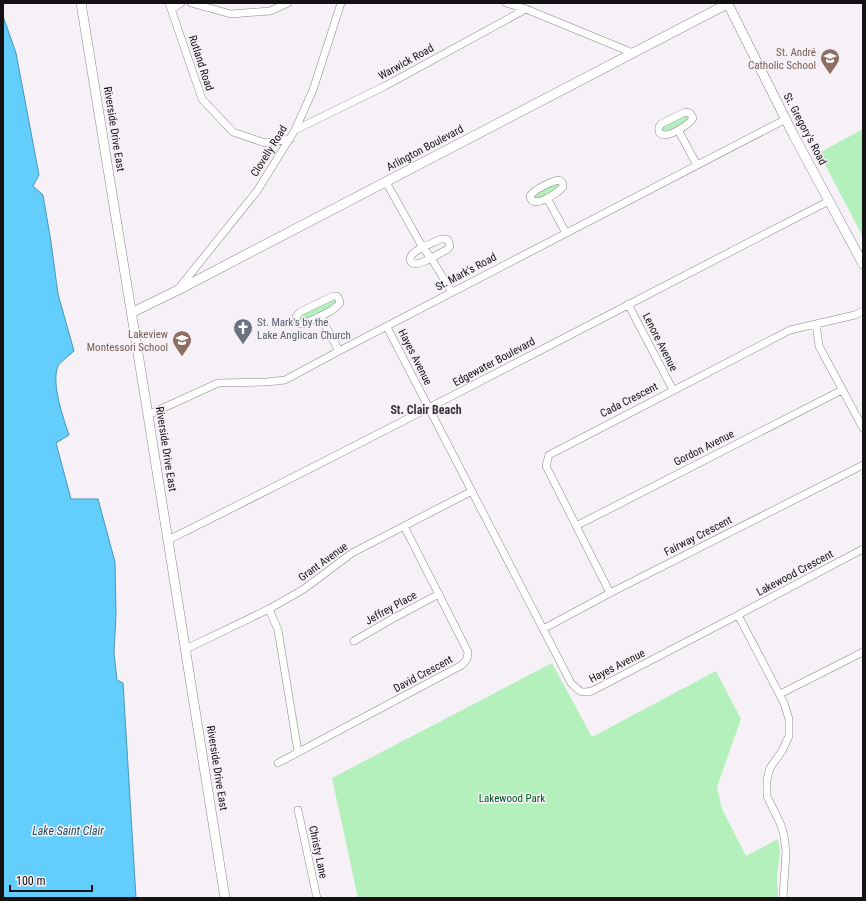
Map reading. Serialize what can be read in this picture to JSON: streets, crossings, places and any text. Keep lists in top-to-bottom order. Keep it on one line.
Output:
{"streets":{"street":["Warwick Road","Rutland Road","Riverside Drive East","St. Gregory's Road","Arlington Boulevard","Clovelly Road","St. Mark's Road","Lenore Avenue","Hayes Avenue","Edgewater Boulevard","Cada Crescent","Gordon Avenue","Fairway Crescent","Grant Avenue","Lakewood Crescent","Jeffrey Place","David Crescent","Christy Lane"]},"crossings":[["Warwick Road","Clovelly Road"],["Rutland Road","Clovelly Road"],["Riverside Drive East","Arlington Boulevard"],["Riverside Drive East","St. Mark's Road"],["Riverside Drive East","Edgewater Boulevard"],["Riverside Drive East","Grant Avenue"],["St. Gregory's Road","Arlington Boulevard"],["St. Gregory's Road","St. Mark's Road"],["St. Gregory's Road","Edgewater Boulevard"],["Arlington Boulevard","Clovelly Road"],["St. Mark's Road","Hayes Avenue"],["Lenore Avenue","Edgewater Boulevard"],["Lenore Avenue","Cada Crescent"],["Hayes Avenue","Edgewater Boulevard"],["Hayes Avenue","Fairway Crescent"],["Hayes Avenue","Grant Avenue"],["Hayes Avenue","Lakewood Crescent"],["Cada Crescent","Gordon Avenue"],["Cada Crescent","Fairway Crescent"],["Grant Avenue","David Crescent"],["Jeffrey Place","David Crescent"]],"districts":["St. Clair Beach"],"water":["Lake Saint Clair"],"parks":["Lakewood Park"],"places":{"school or university":["St. André Catholic School","Lakeview Montessori School"],"church":["St. Mark's by the Lake Anglican Church"]},"scale_bar":"100 m"}
